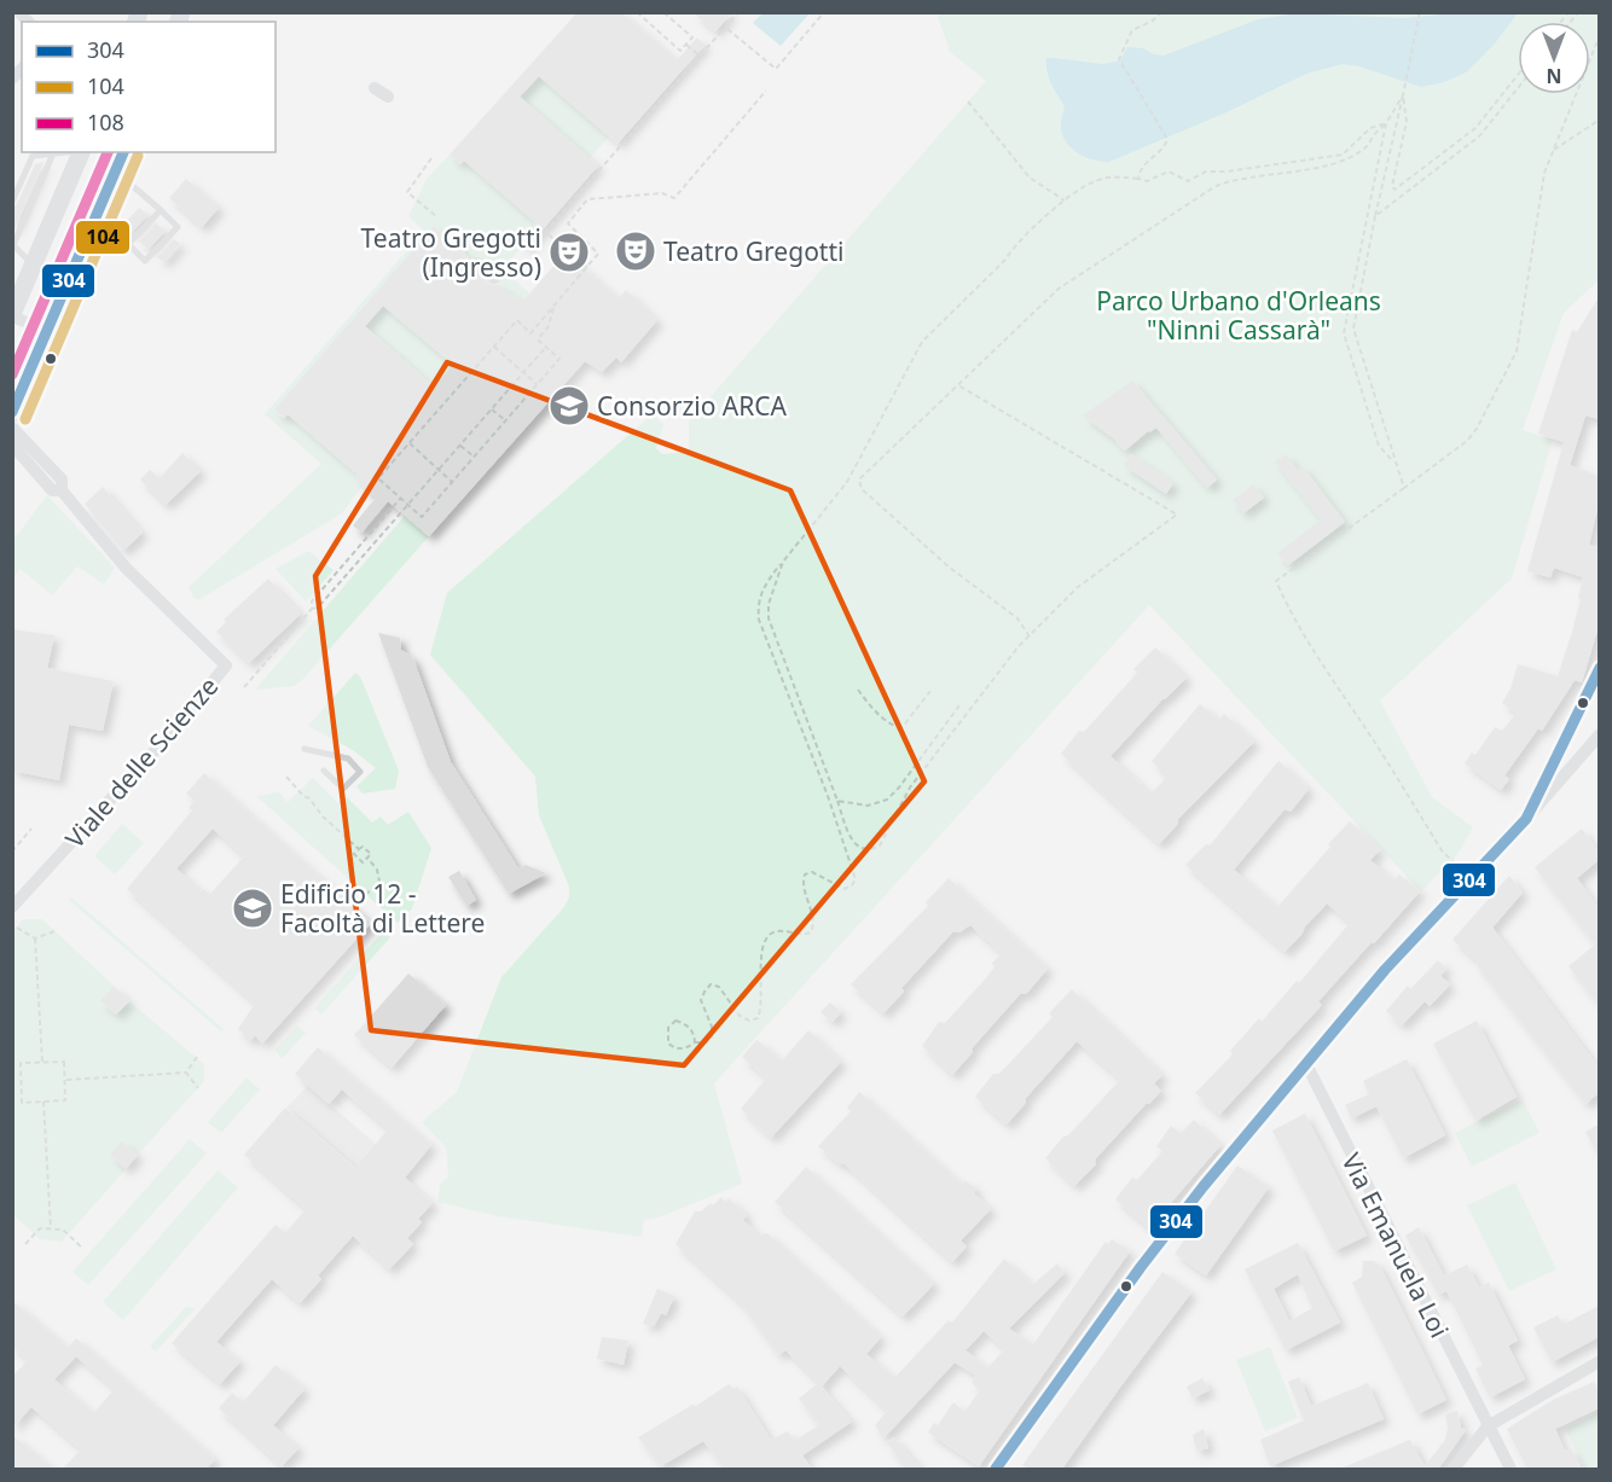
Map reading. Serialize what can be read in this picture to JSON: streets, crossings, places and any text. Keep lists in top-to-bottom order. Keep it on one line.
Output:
{"streets":{"street":["Viale delle Scienze","Via Emanuela Loi"]},"parks":["Parco Urbano d'Orleans \"Ninni Cassarà\""],"places":{"theatre":["Teatro Gregotti","Teatro Gregotti (Ingresso)"],"school or university":["Consorzio ARCA","Edificio 12 - Facoltà di Lettere"]},"lines":["transit line 304","transit line 108","transit line 104"],"legend":["304","104","108"],"north":"bottom"}
